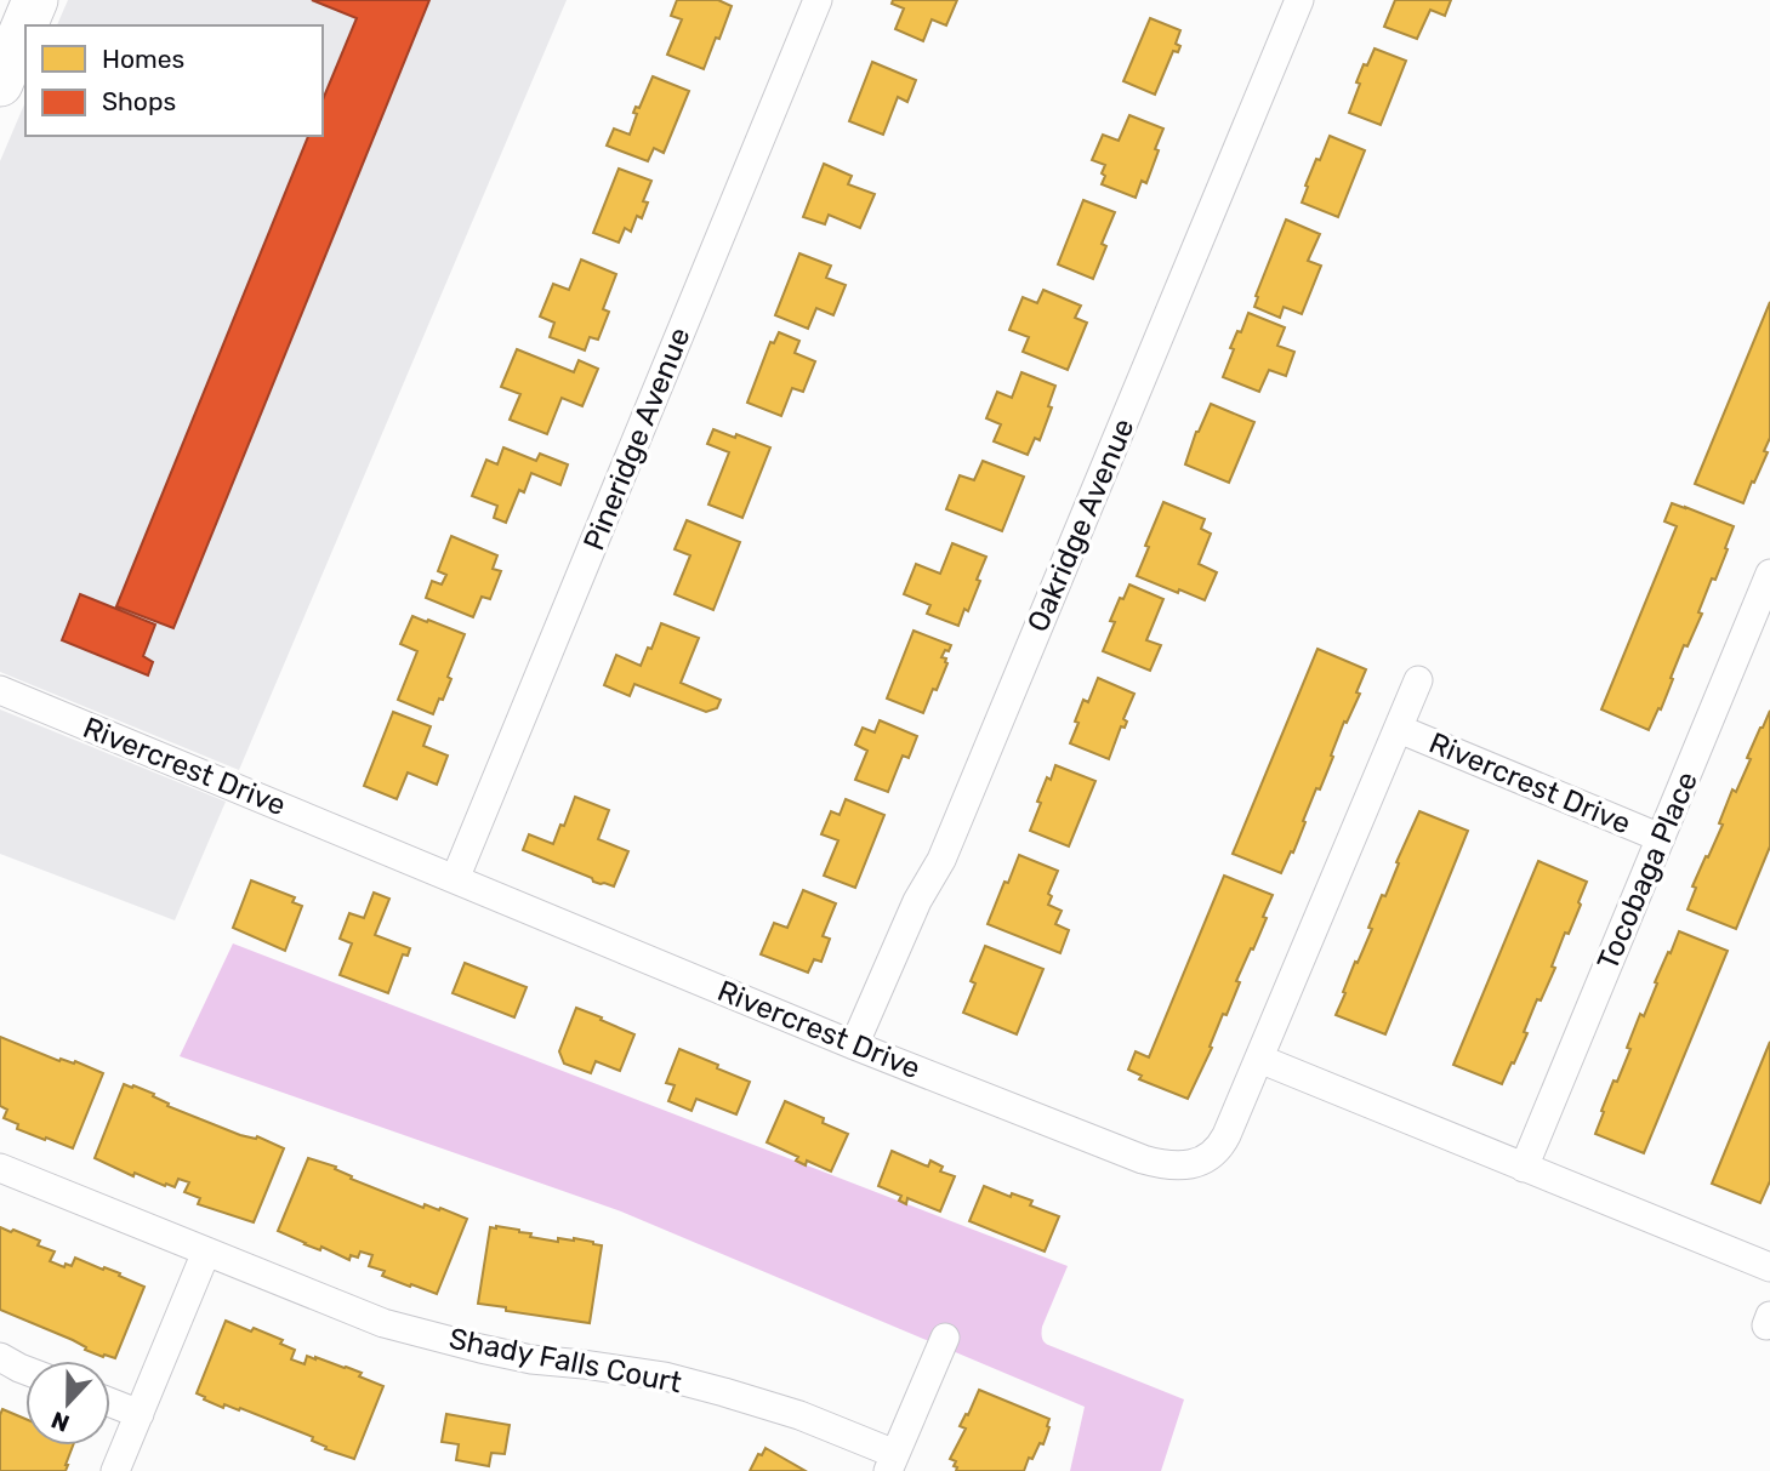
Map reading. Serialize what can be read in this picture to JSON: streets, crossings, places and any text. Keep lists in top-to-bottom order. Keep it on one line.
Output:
{"streets":{"street":["Pineridge Avenue","Oakridge Avenue","Rivercrest Drive","Tocobaga Place","Shady Falls Court"]},"crossings":[["Pineridge Avenue","Rivercrest Drive"],["Oakridge Avenue","Rivercrest Drive"],["Rivercrest Drive","Tocobaga Place"]],"legend":["Homes","Shops"],"north":"bottom"}
